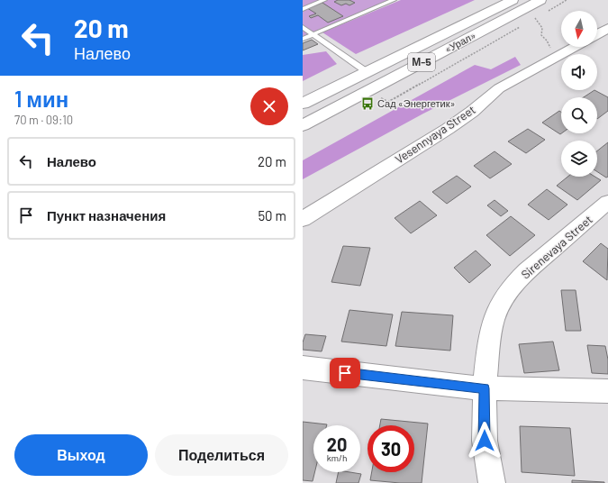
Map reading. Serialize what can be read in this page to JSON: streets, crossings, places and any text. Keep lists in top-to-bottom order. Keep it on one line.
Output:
{"streets":{"main road":["«Урал»","М-5"],"street":["Vesennyaya Street","Sirenevaya Street"]},"places":{"bus stop":["Сад «Энергетик»"]},"north":"bottom","page":{"turn":["20 m","Налево"],"heading":["1 мин","70 m · 09:10"],"list":[{"name":"Налево","value":"20 m"},{"name":"Пункт назначения","value":"50 m"}],"speed":"20 km/h","limit":"30","buttons":["Выход","Поделиться"]}}
